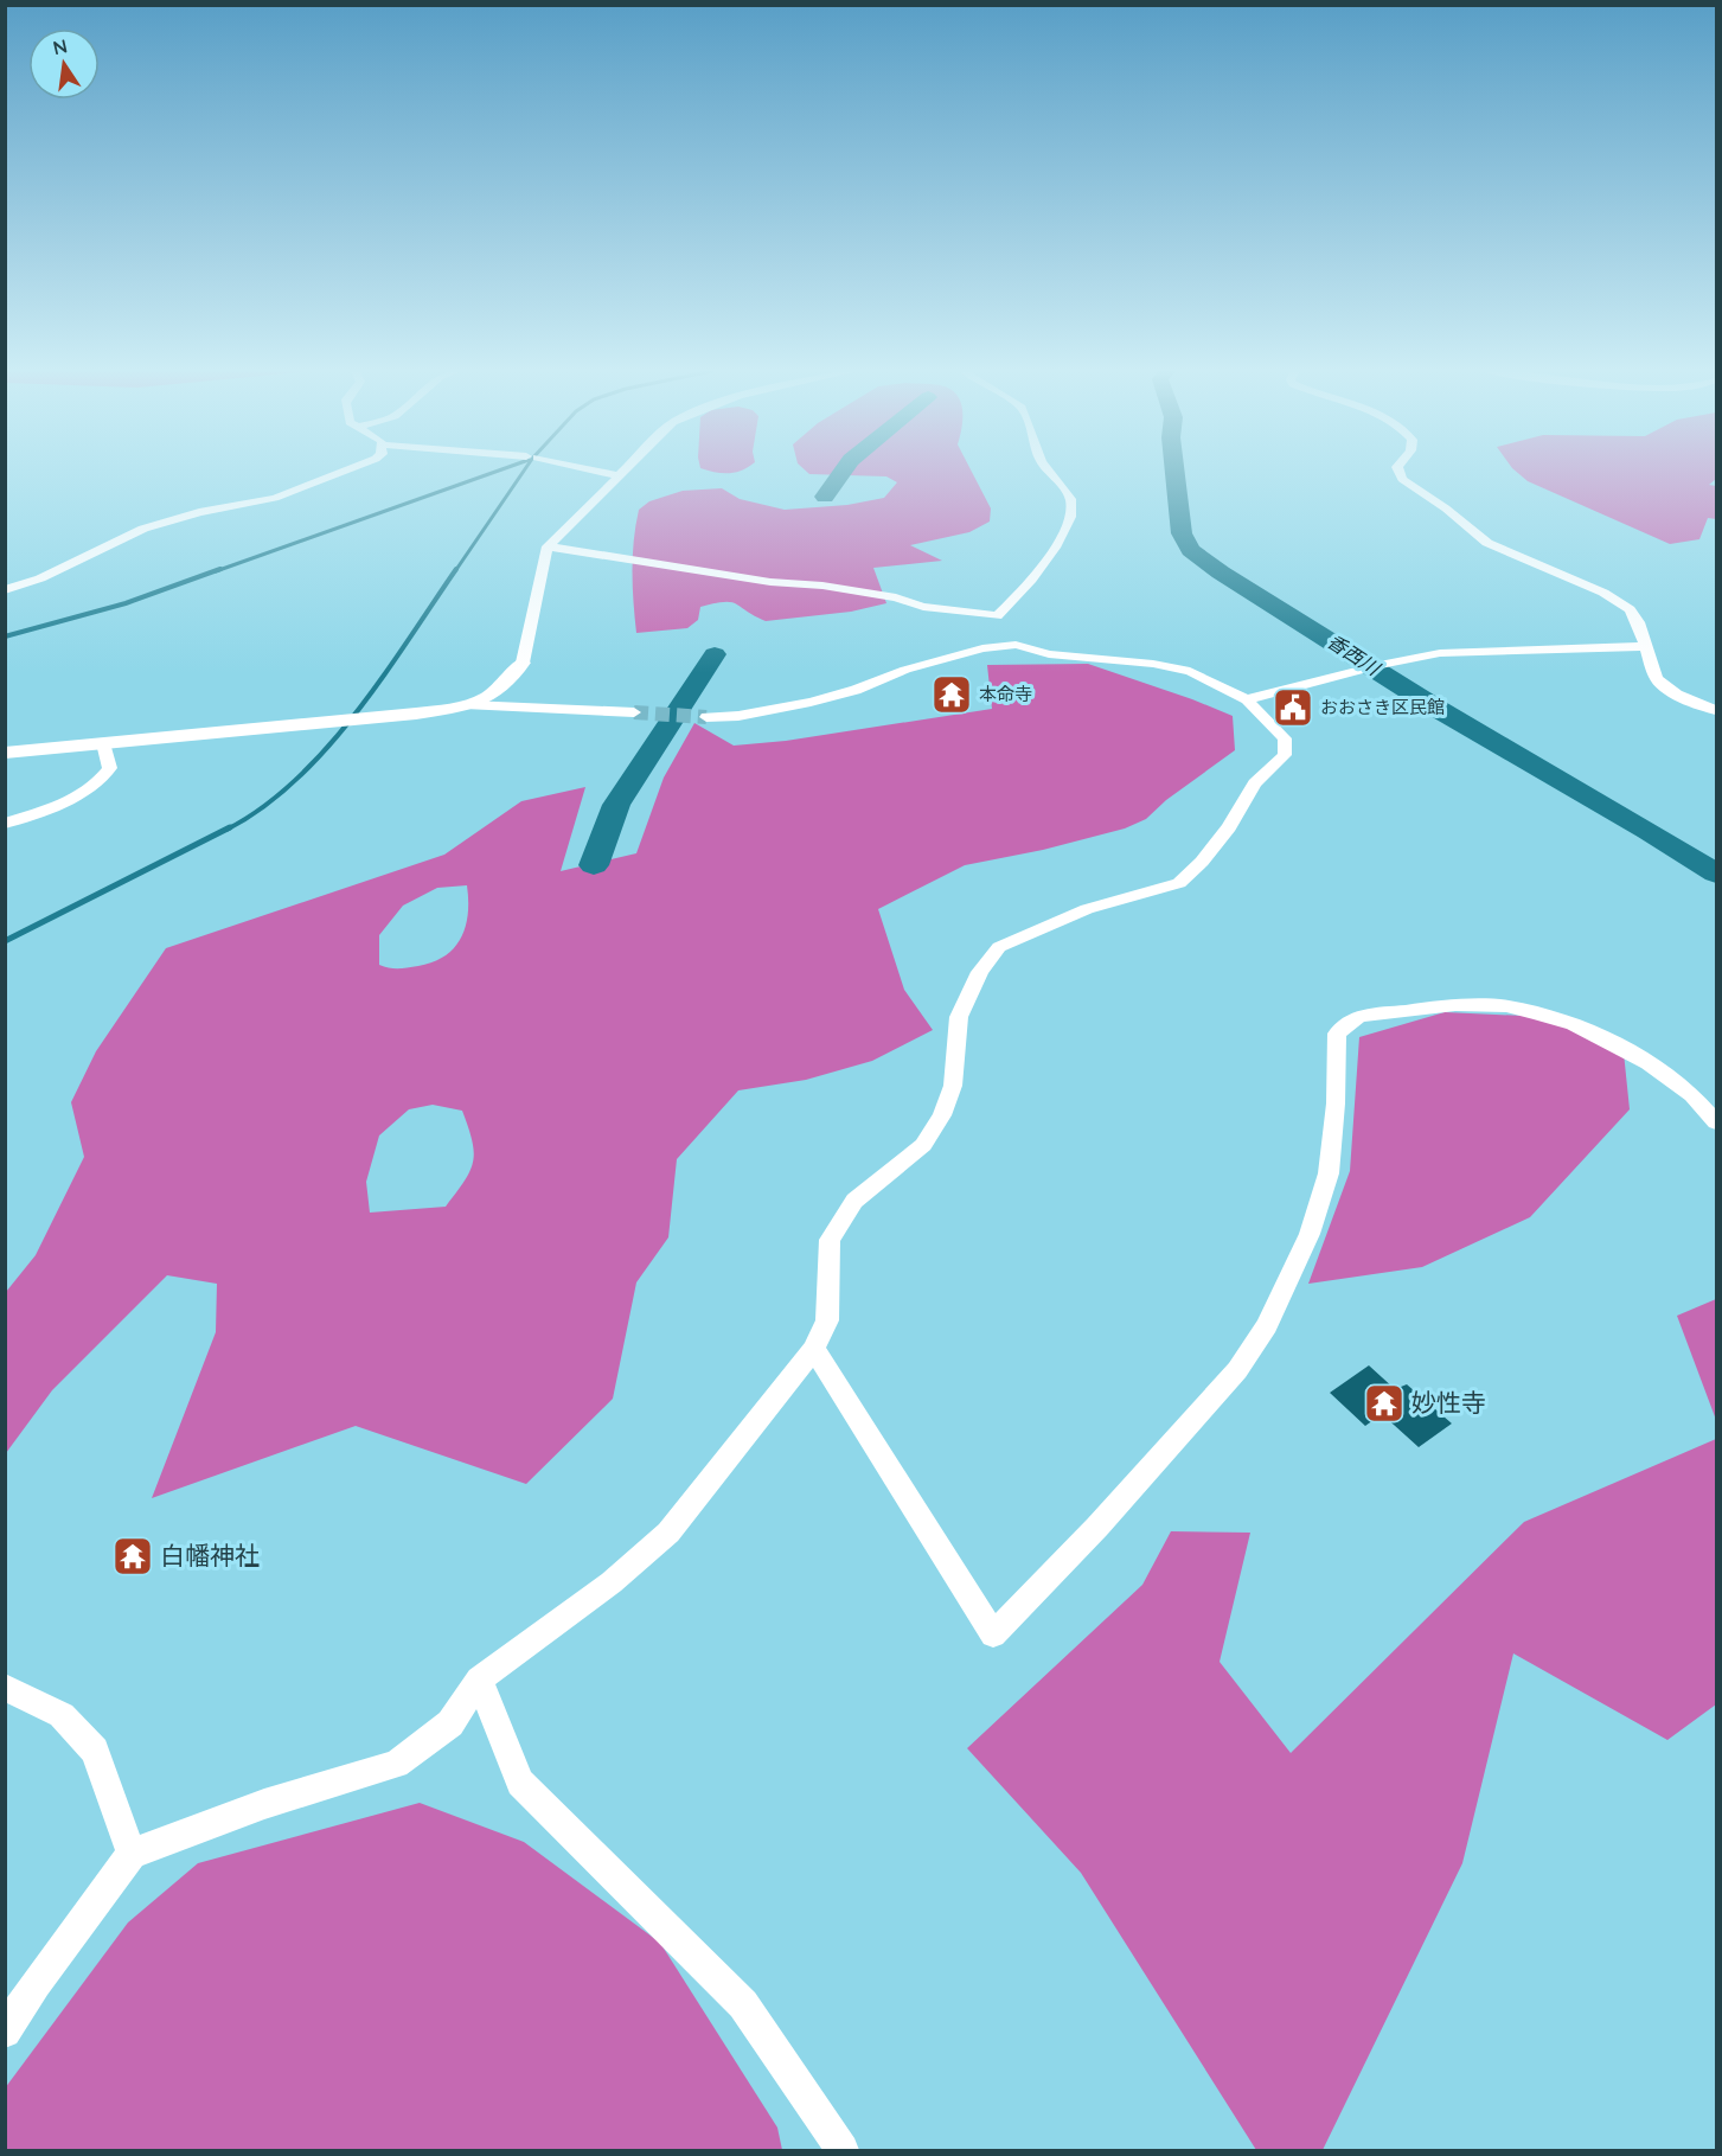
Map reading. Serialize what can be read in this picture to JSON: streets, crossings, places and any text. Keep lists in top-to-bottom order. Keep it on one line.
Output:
{"water":["香西川"],"places":{"temple":["本命寺","妙性寺","白幡神社"],"public building":["おおさき区民館"]},"north":"top"}
